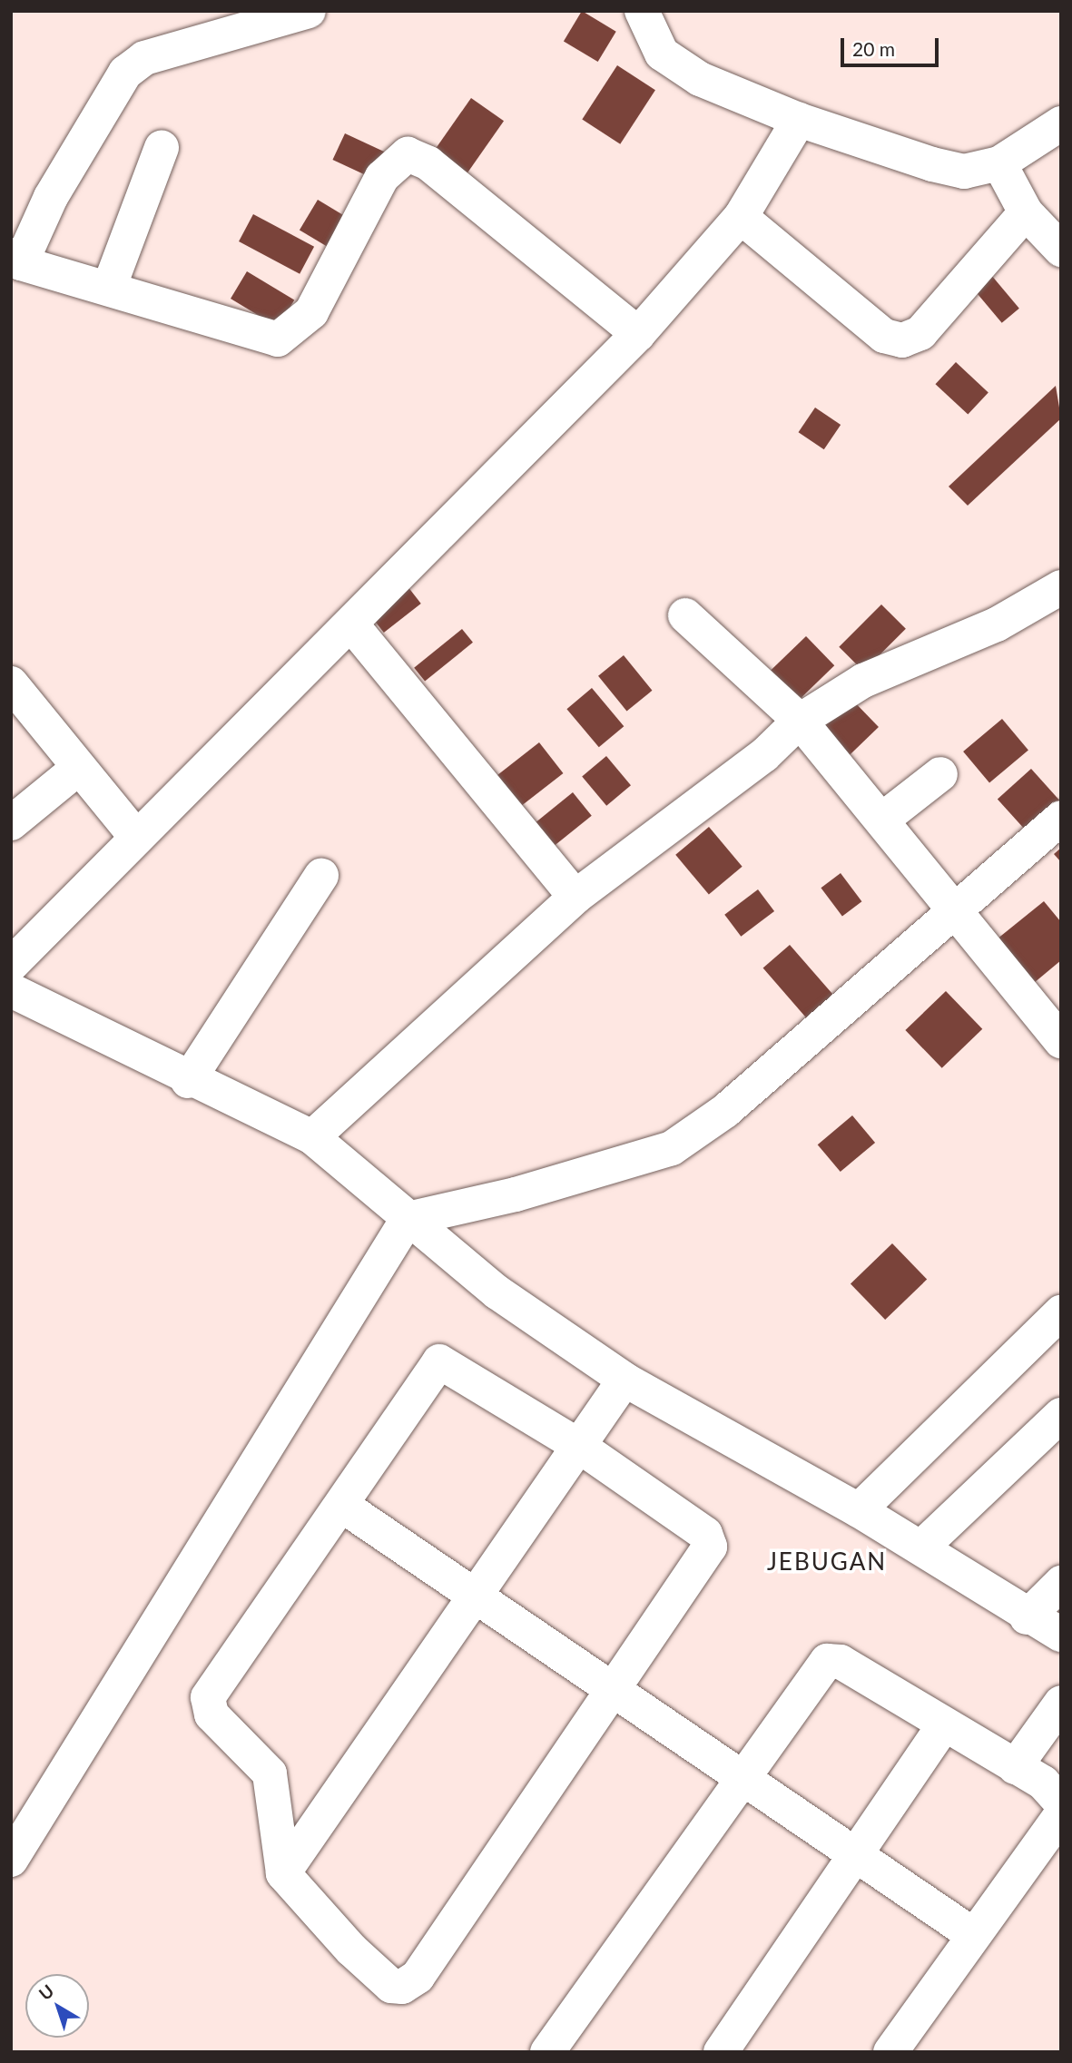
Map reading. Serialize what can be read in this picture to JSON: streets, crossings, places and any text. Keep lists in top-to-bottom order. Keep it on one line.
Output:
{"districts":["JEBUGAN"],"scale_bar":"20 m","north":"top left"}
